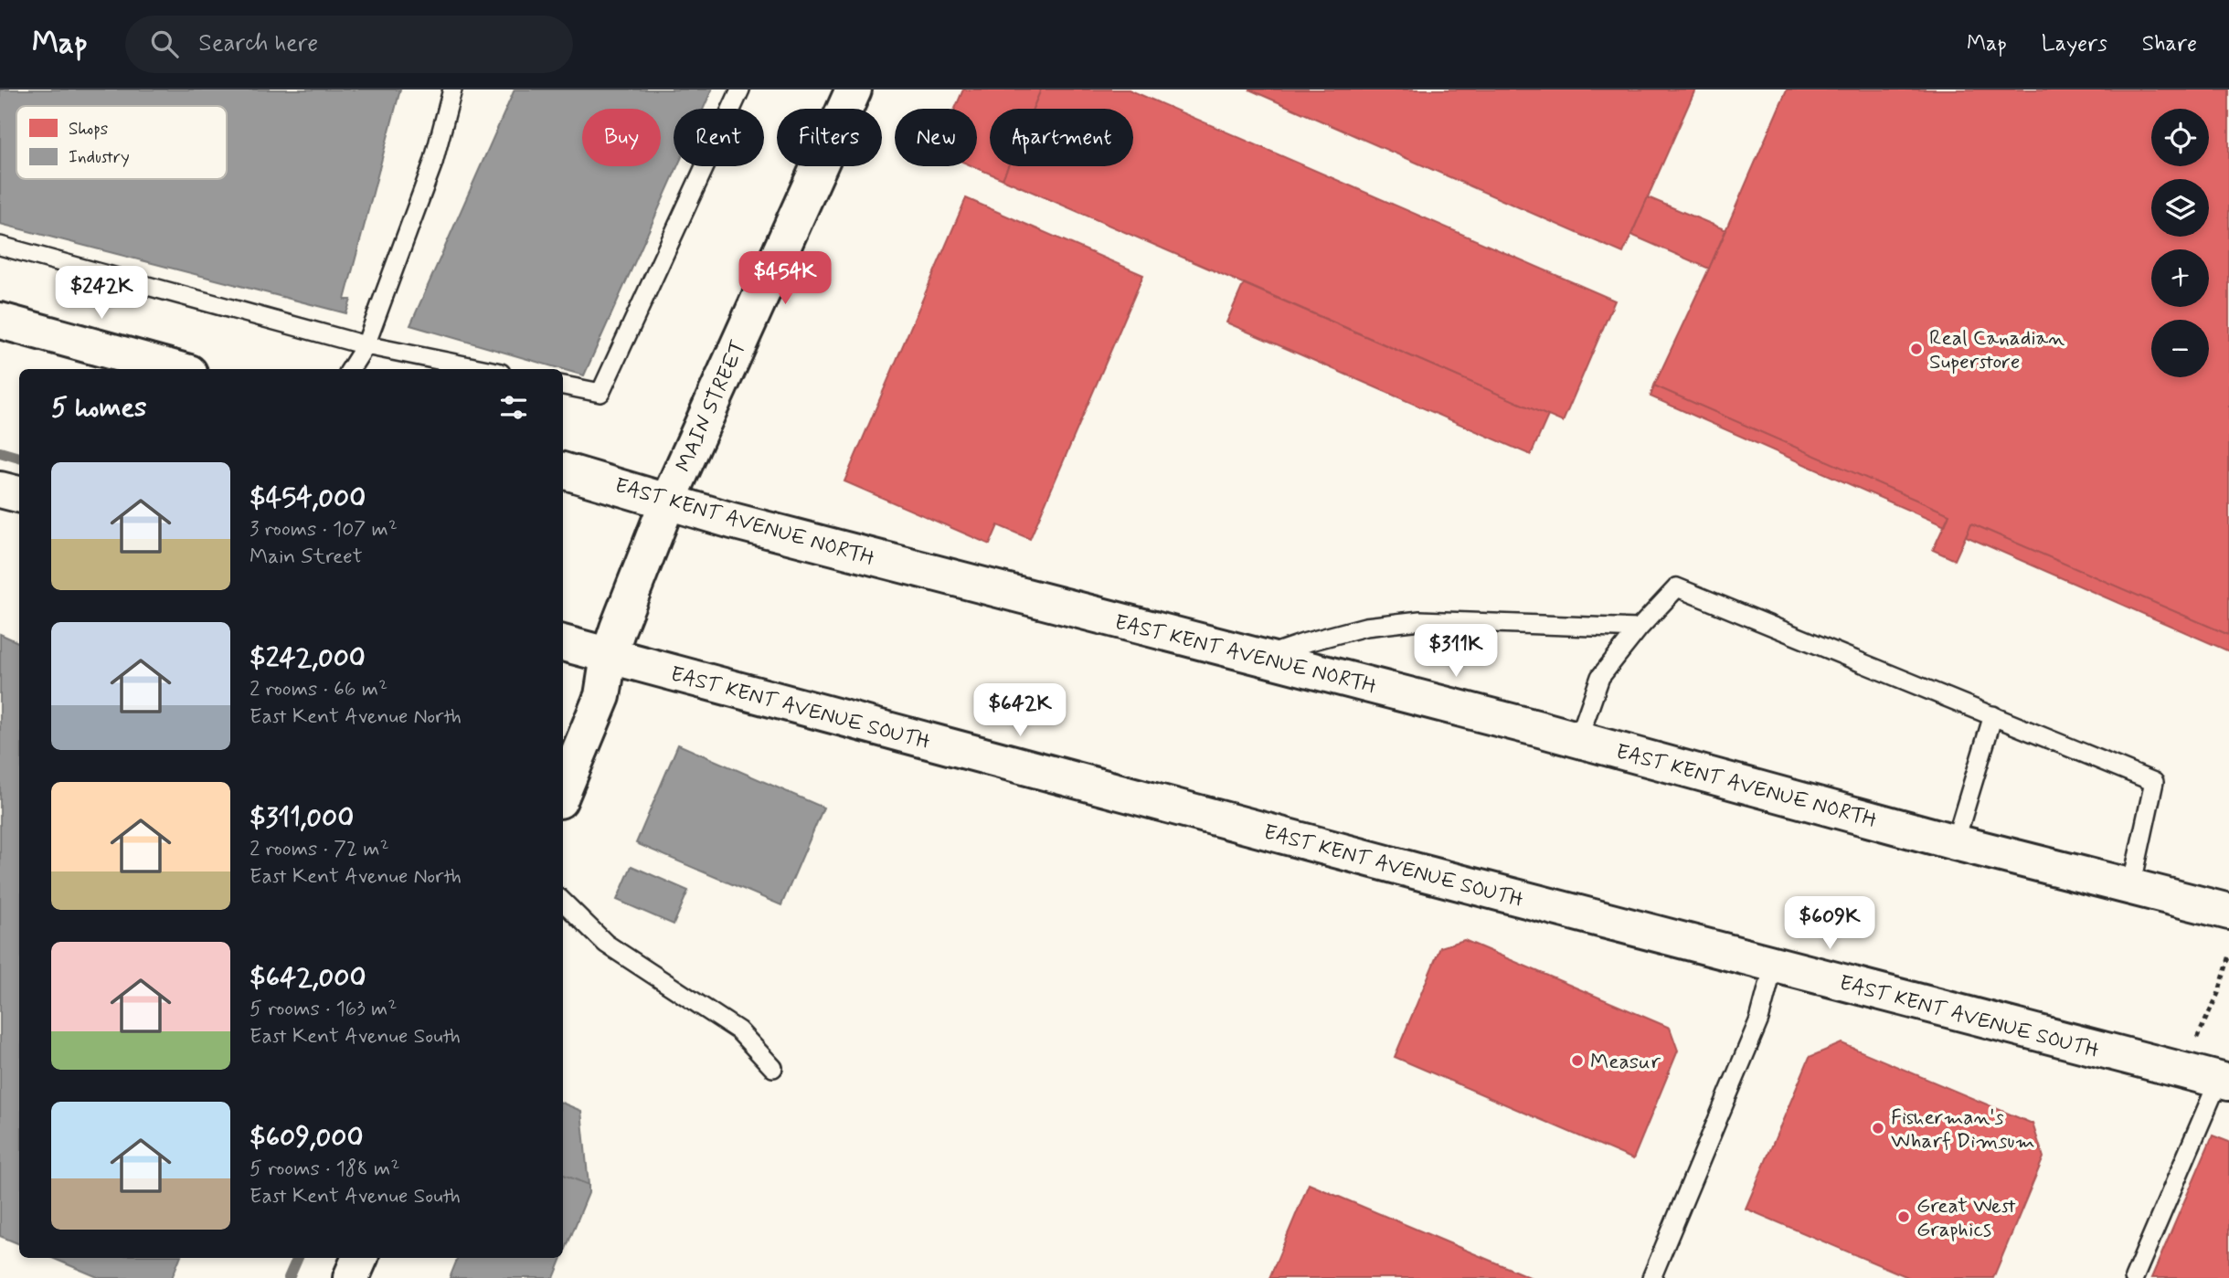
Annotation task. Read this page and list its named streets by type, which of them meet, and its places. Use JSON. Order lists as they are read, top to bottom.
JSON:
{
  "streets": {
    "street": ["MAIN STREET", "EAST KENT AVENUE NORTH", "EAST KENT AVENUE SOUTH"]
  },
  "crossings": [
    ["MAIN STREET", "EAST KENT AVENUE NORTH"],
    ["MAIN STREET", "EAST KENT AVENUE SOUTH"]
  ],
  "places": [
    "Real Canadian Superstore",
    "Measur",
    "Fisherman's Wharf Dimsum",
    "Great West Graphics"
  ],
  "legend": ["Shops", "Industry"],
  "page": {
    "header": "Map",
    "search": "Search here",
    "nav": ["Map", "Layers", "Share"],
    "map_buttons": ["+", "−"],
    "chip": [
      "Buy",
      "Rent",
      "Filters",
      "New",
      "Apartment"
    ],
    "price": [
      "$454K",
      "$242K",
      "$311K",
      "$642K",
      "$609K"
    ],
    "heading": "5 homes",
    "list": [
      {
        "name": "$454,000",
        "note": "3 rooms · 107 m² · Main Street"
      },
      {
        "name": "$242,000",
        "note": "2 rooms · 66 m² · East Kent Avenue North"
      },
      {
        "name": "$311,000",
        "note": "2 rooms · 72 m² · East Kent Avenue North"
      },
      {
        "name": "$642,000",
        "note": "5 rooms · 163 m² · East Kent Avenue South"
      },
      {
        "name": "$609,000",
        "note": "5 rooms · 188 m² · East Kent Avenue South"
      }
    ]
  }
}
